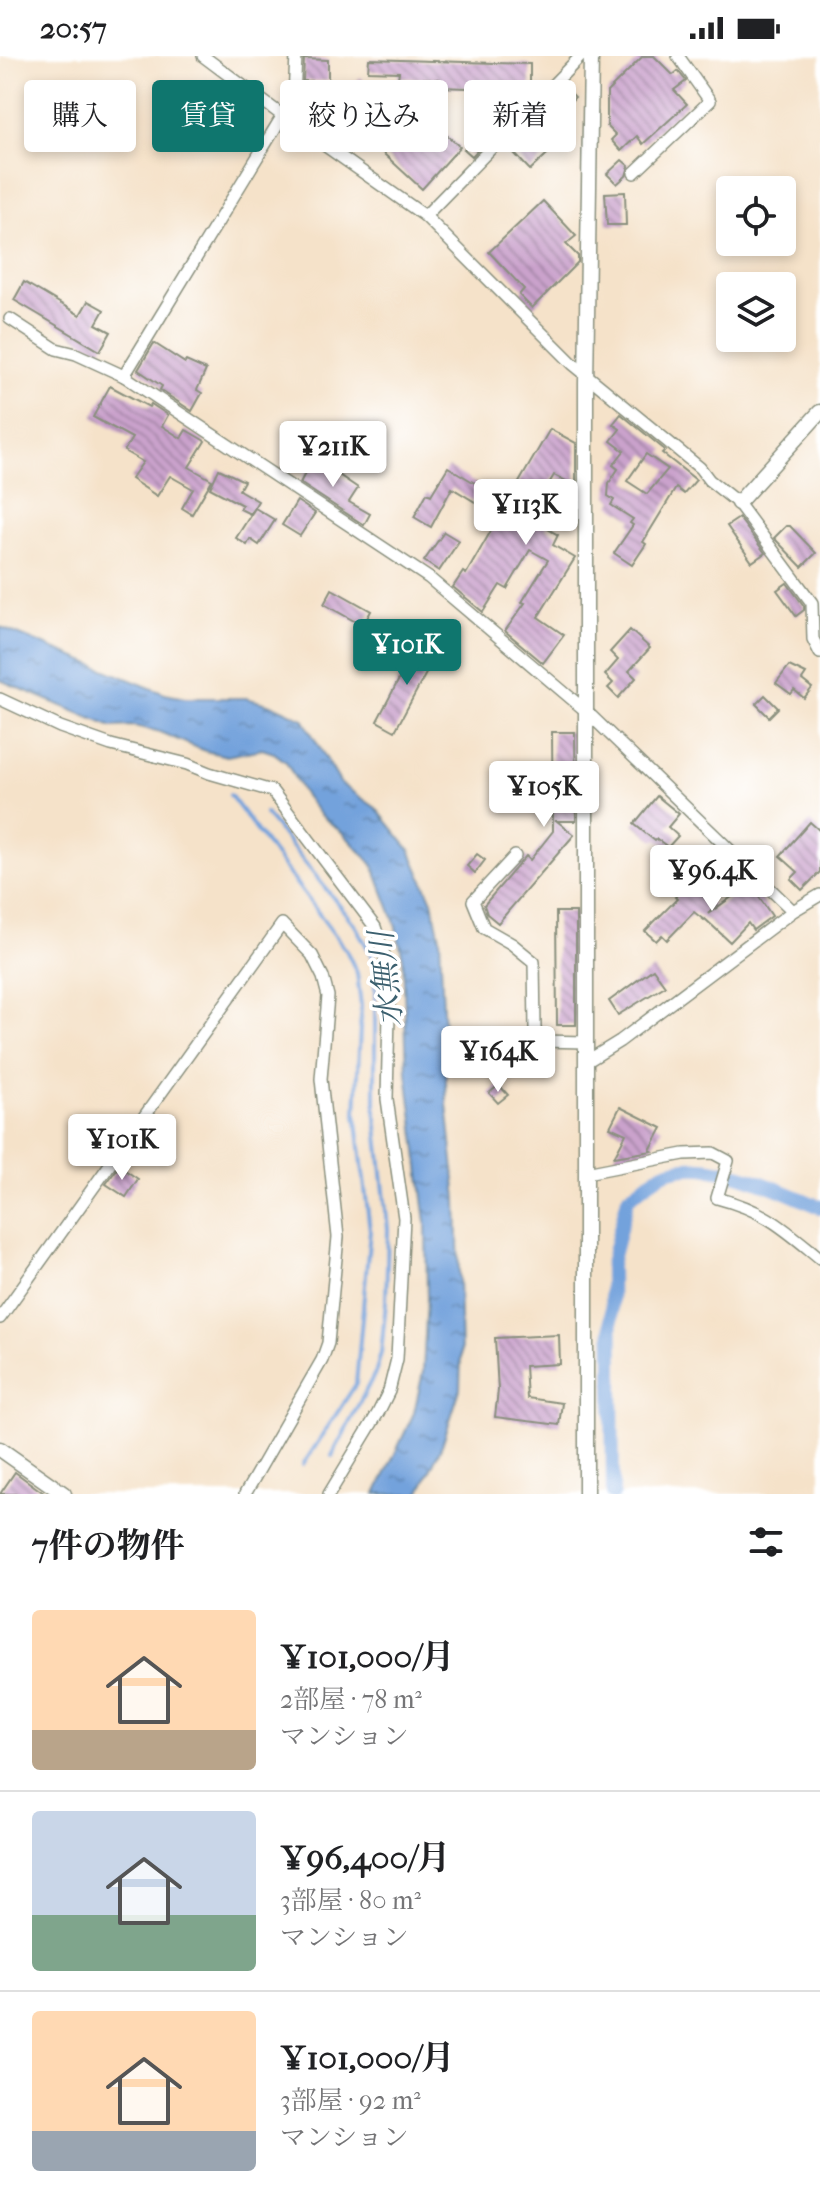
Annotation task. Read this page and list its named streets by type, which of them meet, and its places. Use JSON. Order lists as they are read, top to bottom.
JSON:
{
  "water": ["水無川"],
  "page": {
    "status": "20:57",
    "chip": [
      "購入",
      "賃貸",
      "絞り込み",
      "新着"
    ],
    "price": [
      "¥211K",
      "¥113K",
      "¥101K",
      "¥105K",
      "¥96.4K",
      "¥164K",
      "¥101K"
    ],
    "heading": "7件の物件",
    "list": [
      {
        "name": "¥101,000/月",
        "note": "2部屋 · 78 m² · マンション"
      },
      {
        "name": "¥96,400/月",
        "note": "3部屋 · 80 m² · マンション"
      },
      {
        "name": "¥101,000/月",
        "note": "3部屋 · 92 m² · マンション"
      }
    ]
  }
}
